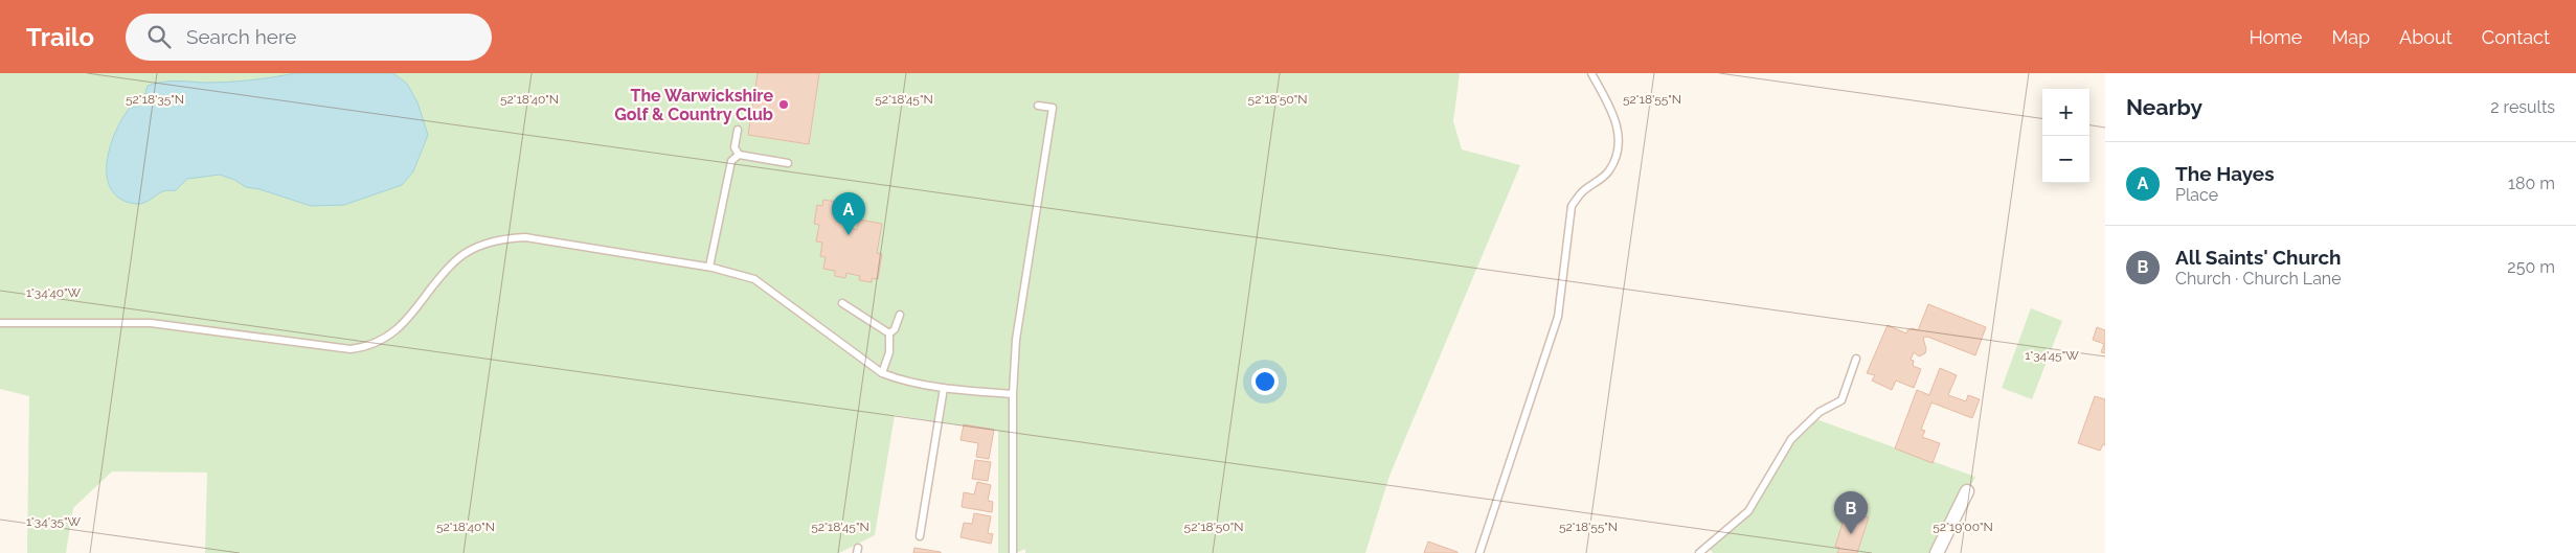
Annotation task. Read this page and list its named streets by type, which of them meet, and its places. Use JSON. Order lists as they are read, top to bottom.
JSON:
{
  "places": ["The Warwickshire Golf & Country Club"],
  "page": {
    "header": "Trailo",
    "search": "Search here",
    "nav": [
      "Home",
      "Map",
      "About",
      "Contact"
    ],
    "heading": ["Nearby", "2 results"],
    "map_buttons": ["+", "−"],
    "list": [
      {
        "mark": "A",
        "name": "The Hayes",
        "note": "Place",
        "value": "180 m"
      },
      {
        "mark": "B",
        "name": "All Saints' Church",
        "note": "Church · Church Lane",
        "value": "250 m"
      }
    ],
    "pins": ["A", "B"]
  },
  "coordinates": [
    "52°18'35\"N",
    "52°18'40\"N",
    "52°18'45\"N",
    "52°18'50\"N",
    "52°18'55\"N",
    "1°34'40\"W",
    "1°34'45\"W",
    "1°34'35\"W",
    "52°19'00\"N"
  ]
}
